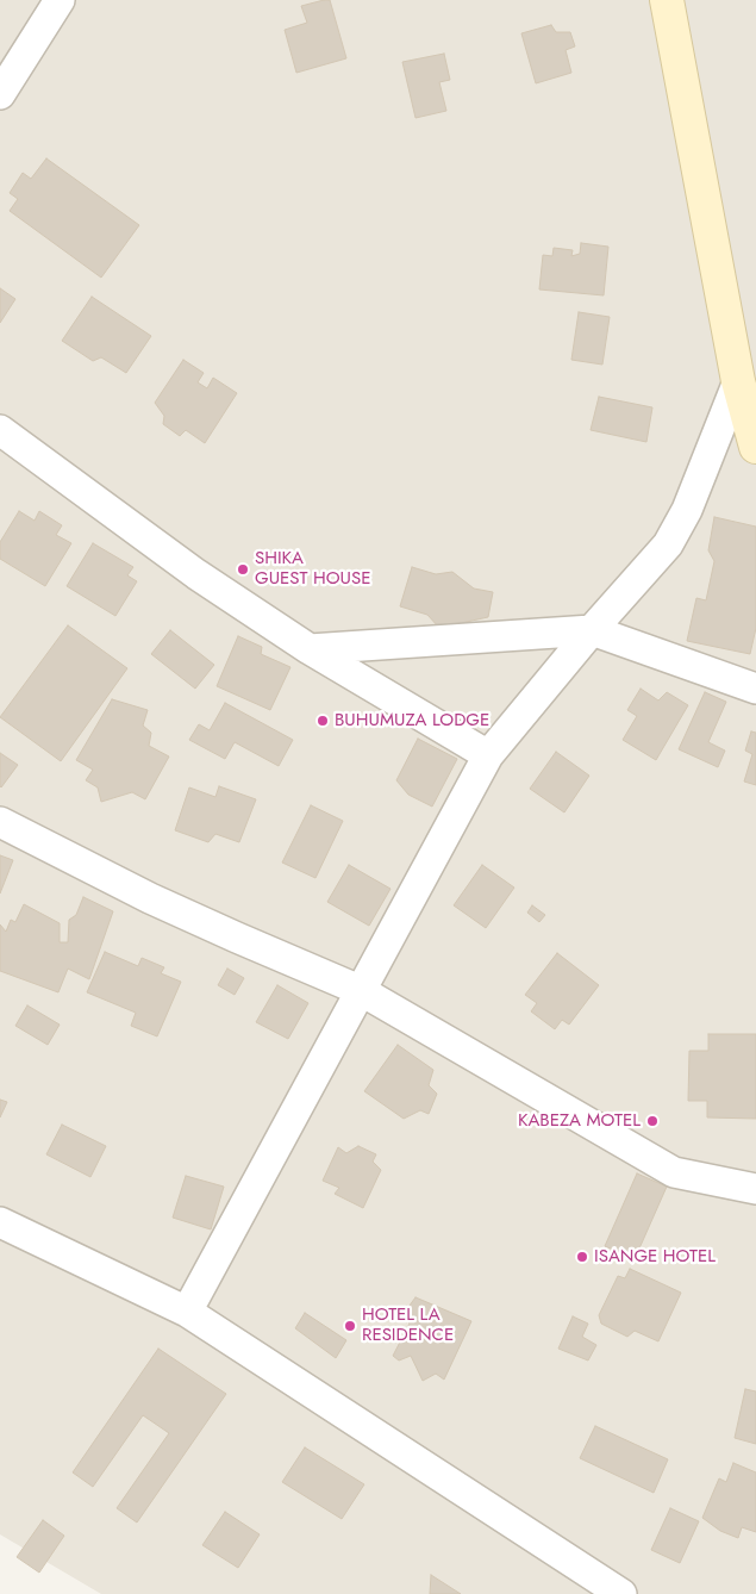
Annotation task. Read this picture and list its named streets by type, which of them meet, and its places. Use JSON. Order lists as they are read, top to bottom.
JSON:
{
  "places": [
    "SHIKA GUEST HOUSE",
    "BUHUMUZA LODGE",
    "KABEZA MOTEL",
    "ISANGE HOTEL",
    "HOTEL LA RESIDENCE"
  ]
}
